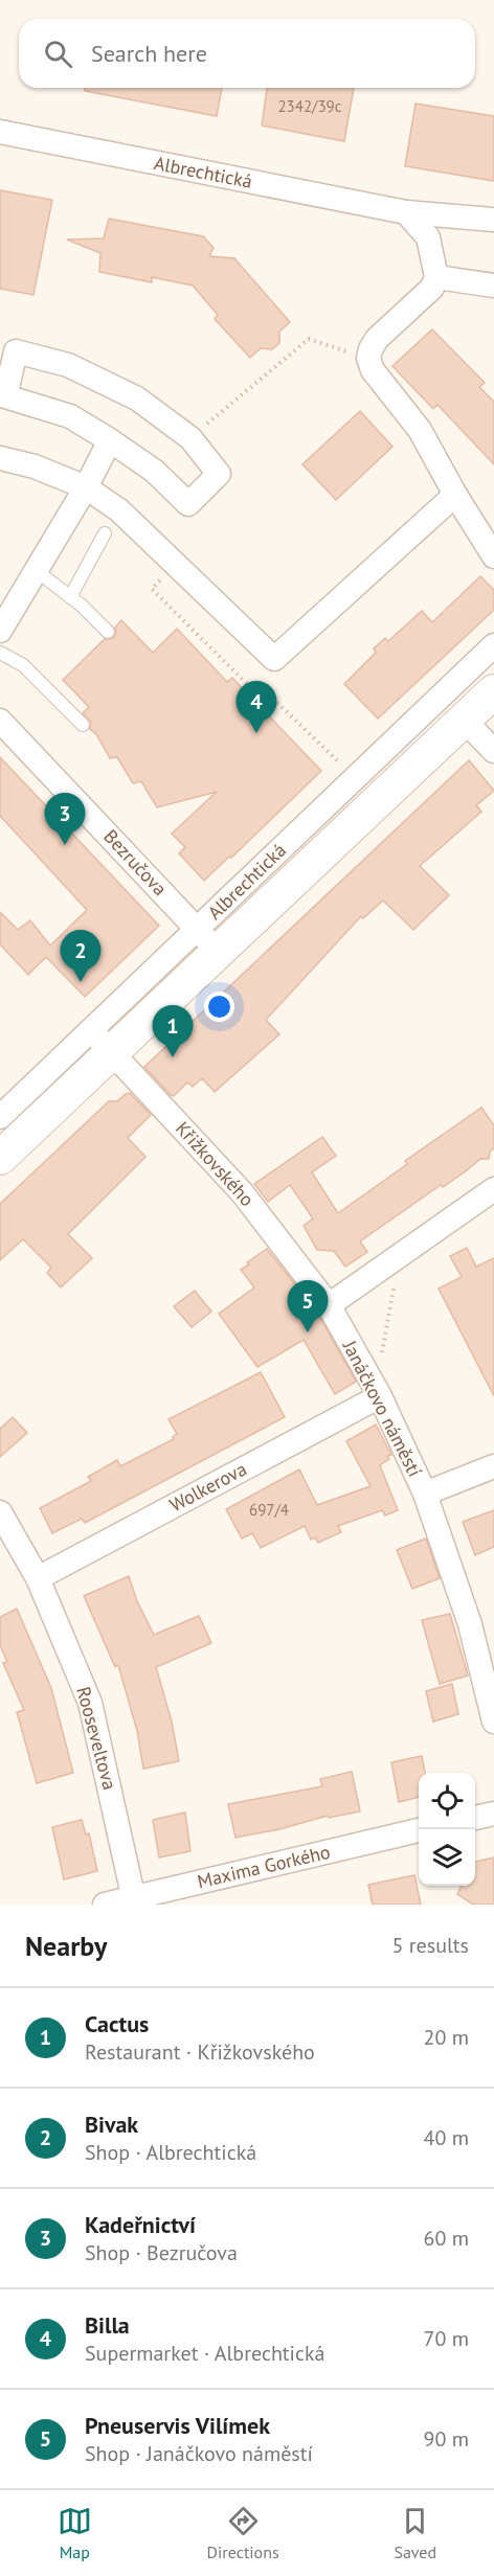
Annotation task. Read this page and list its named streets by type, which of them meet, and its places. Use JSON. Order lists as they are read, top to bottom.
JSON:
{
  "streets": {
    "main road": ["Albrechtická"],
    "street": [
      "Bezručova",
      "Křižkovského",
      "Janáčkovo náměstí",
      "Wolkerova",
      "Rooseveltova",
      "Maxima Gorkého"
    ]
  },
  "crossings": [
    ["Albrechtická", "Bezručova"],
    ["Albrechtická", "Křižkovského"],
    ["Křižkovského", "Janáčkovo náměstí"],
    ["Janáčkovo náměstí", "Wolkerova"],
    ["Wolkerova", "Rooseveltova"],
    ["Rooseveltova", "Maxima Gorkého"]
  ],
  "house_numbers": ["2342/39c", "697/4"],
  "page": {
    "search": "Search here",
    "pins": [
      "4",
      "3",
      "2",
      "1",
      "5"
    ],
    "heading": ["Nearby", "5 results"],
    "list": [
      {
        "mark": "1",
        "name": "Cactus",
        "note": "Restaurant · Křižkovského",
        "value": "20 m"
      },
      {
        "mark": "2",
        "name": "Bivak",
        "note": "Shop · Albrechtická",
        "value": "40 m"
      },
      {
        "mark": "3",
        "name": "Kadeřnictví",
        "note": "Shop · Bezručova",
        "value": "60 m"
      },
      {
        "mark": "4",
        "name": "Billa",
        "note": "Supermarket · Albrechtická",
        "value": "70 m"
      },
      {
        "mark": "5",
        "name": "Pneuservis Vilímek",
        "note": "Shop · Janáčkovo náměstí",
        "value": "90 m"
      }
    ],
    "nav": ["Map", "Directions", "Saved"]
  }
}
